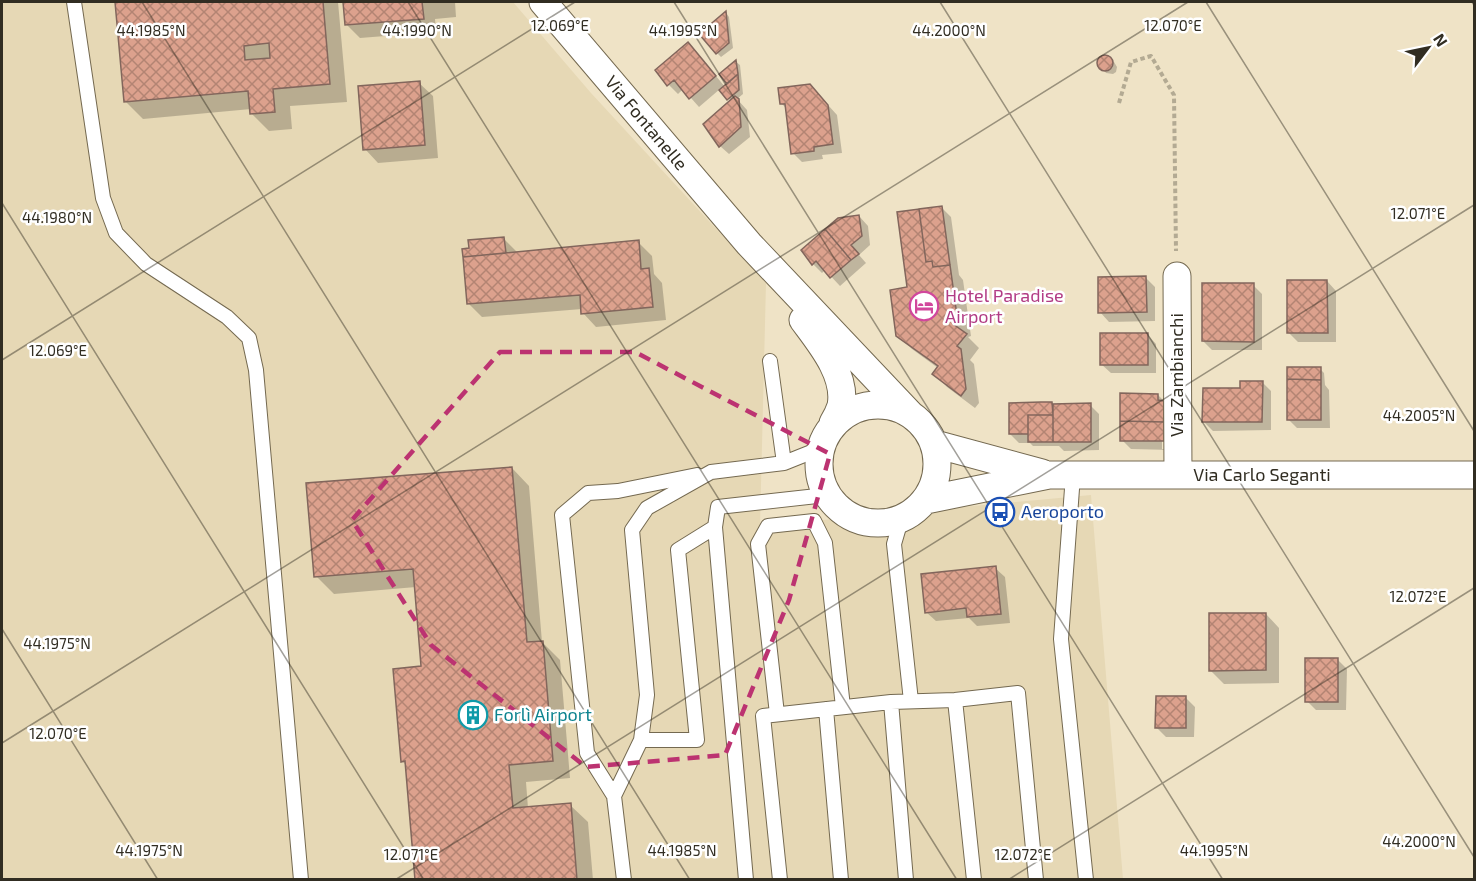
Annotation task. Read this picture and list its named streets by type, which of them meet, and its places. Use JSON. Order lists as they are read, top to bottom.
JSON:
{
  "streets": {
    "street": ["Via Fontanelle", "Via Zambianchi", "Via Carlo Seganti"]
  },
  "crossings": [
    ["Via Fontanelle", "Via Carlo Seganti"],
    ["Via Zambianchi", "Via Carlo Seganti"]
  ],
  "places": {
    "hotel": ["Hotel Paradise Airport"],
    "bus stop": ["Aeroporto"],
    "building": ["Forlì Airport"]
  },
  "north": "top right",
  "coordinates": [
    "12.069°E",
    "12.070°E",
    "44.1985°N",
    "44.1990°N",
    "44.1995°N",
    "44.2000°N",
    "12.071°E",
    "44.1980°N",
    "44.2005°N",
    "12.072°E",
    "44.1975°N"
  ]
}
